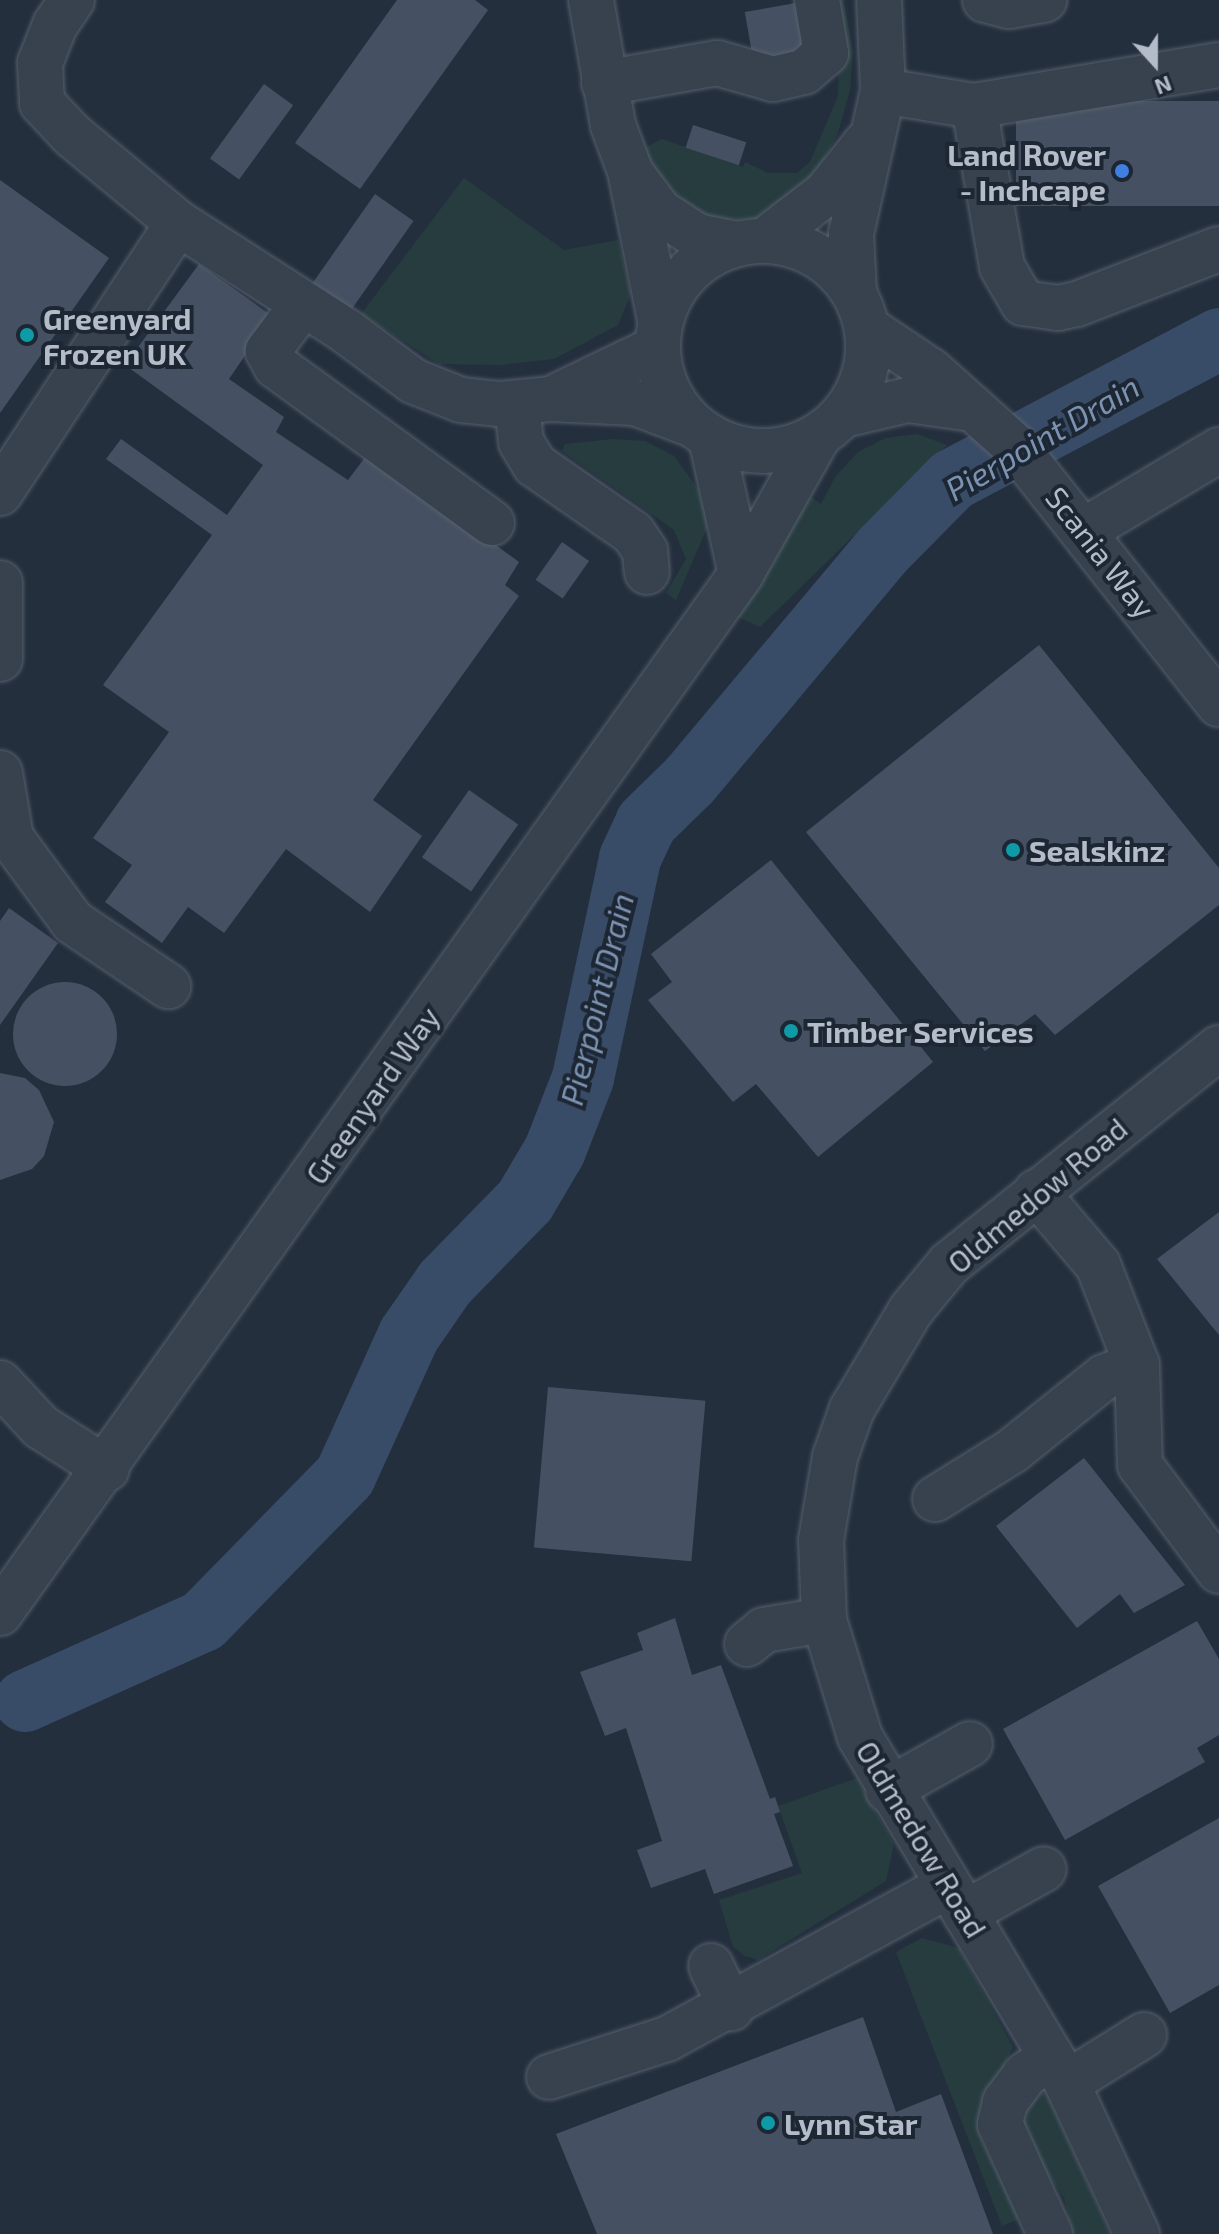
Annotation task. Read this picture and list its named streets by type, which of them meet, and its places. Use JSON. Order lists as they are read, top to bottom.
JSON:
{
  "streets": {
    "street": ["Scania Way", "Greenyard Way", "Oldmedow Road"]
  },
  "crossings": [
    ["Scania Way", "Greenyard Way"]
  ],
  "water": ["Pierpoint Drain"],
  "places": [
    "Land Rover - Inchcape",
    "Greenyard Frozen UK",
    "Sealskinz",
    "Timber Services",
    "Lynn Star"
  ],
  "north": "bottom"
}
